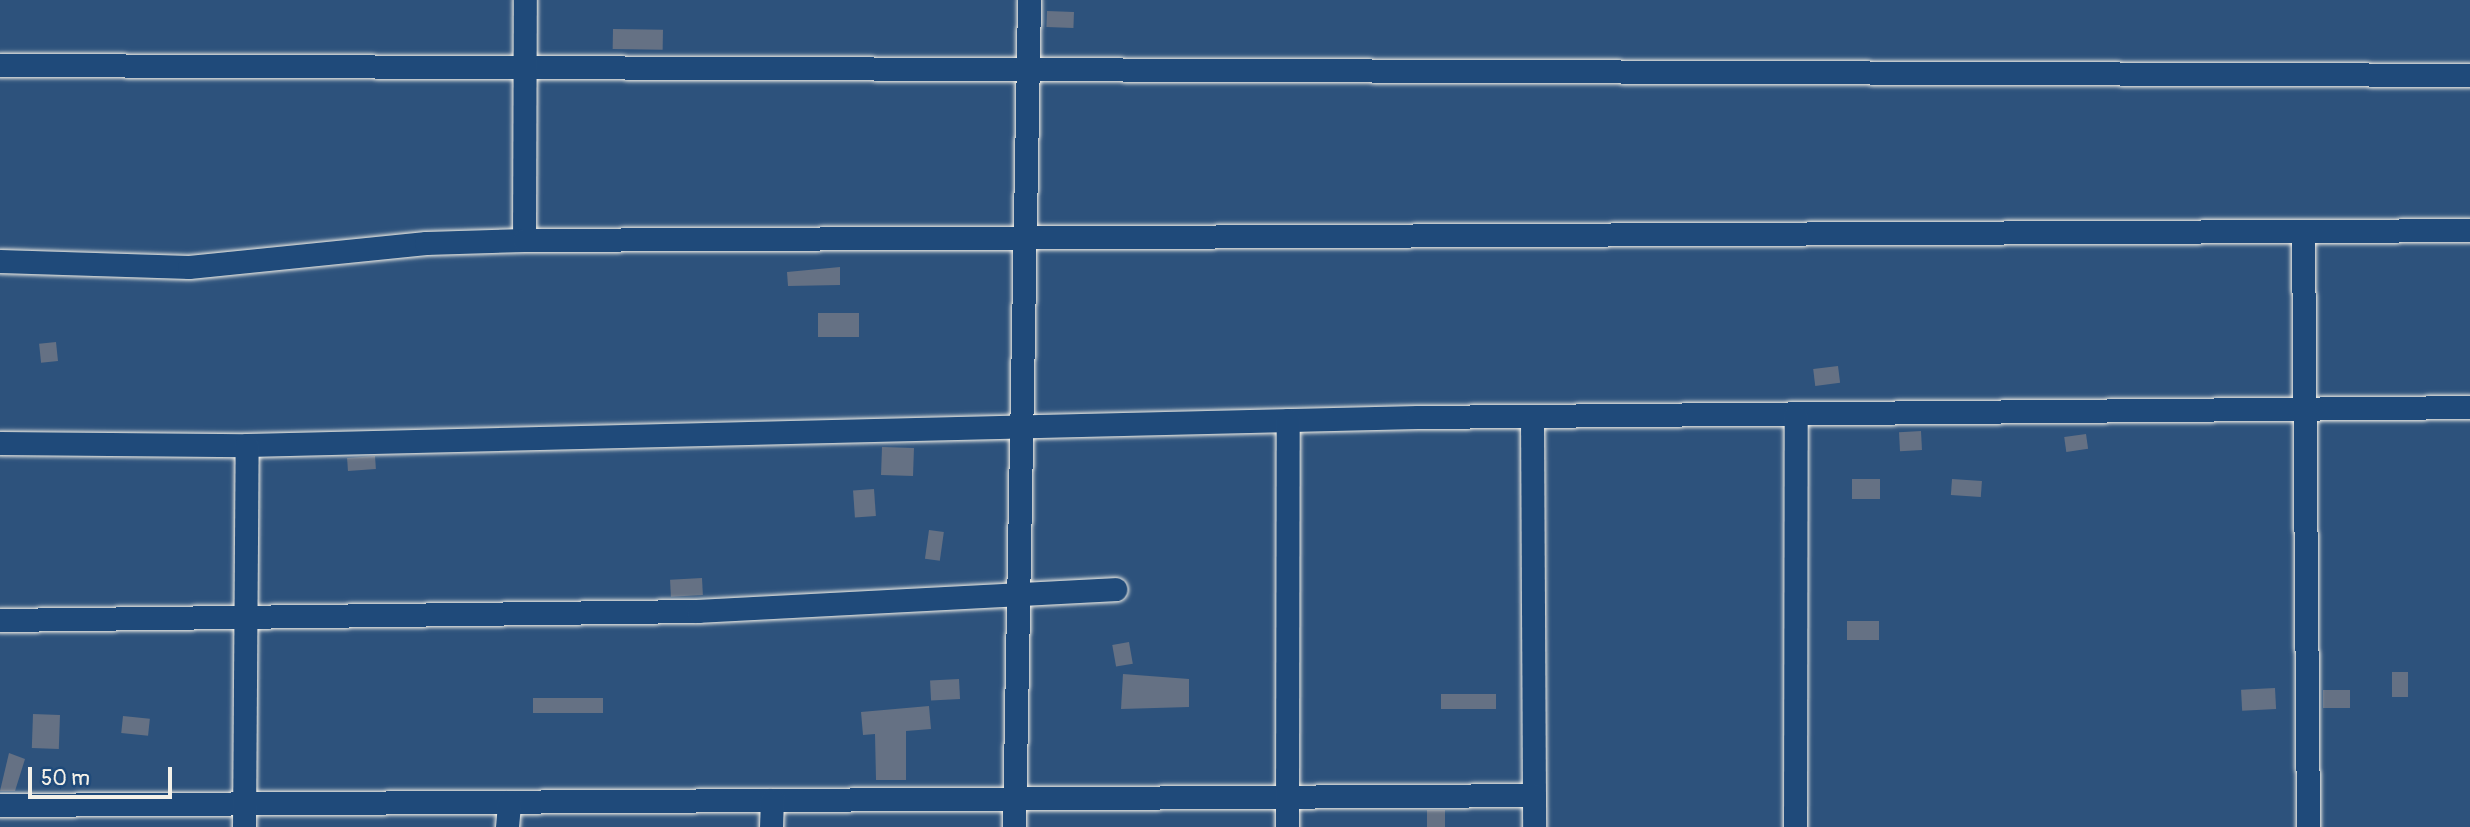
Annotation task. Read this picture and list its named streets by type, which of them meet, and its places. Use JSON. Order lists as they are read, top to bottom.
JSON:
{
  "scale_bar": "50 m"
}
